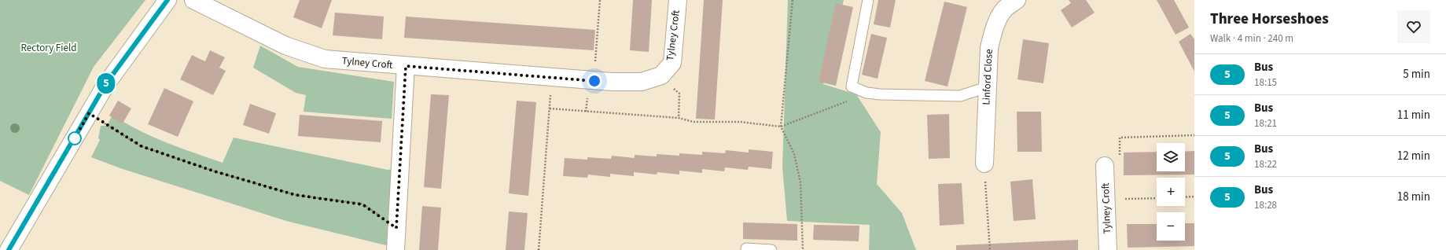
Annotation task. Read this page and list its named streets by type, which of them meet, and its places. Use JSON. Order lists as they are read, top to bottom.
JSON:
{
  "streets": {
    "street": ["Tylney Croft", "Linford Close"]
  },
  "parks": ["Rectory Field"],
  "lines": ["bus line 5"],
  "page": {
    "on_map": "5",
    "heading": ["Three Horseshoes", "Walk · 4 min · 240 m"],
    "list": [
      {
        "mark": "5",
        "name": "Bus",
        "note": "18:15",
        "value": "5 min"
      },
      {
        "mark": "5",
        "name": "Bus",
        "note": "18:21",
        "value": "11 min"
      },
      {
        "mark": "5",
        "name": "Bus",
        "note": "18:22",
        "value": "12 min"
      },
      {
        "mark": "5",
        "name": "Bus",
        "note": "18:28",
        "value": "18 min"
      }
    ],
    "map_buttons": ["+", "−"]
  }
}
